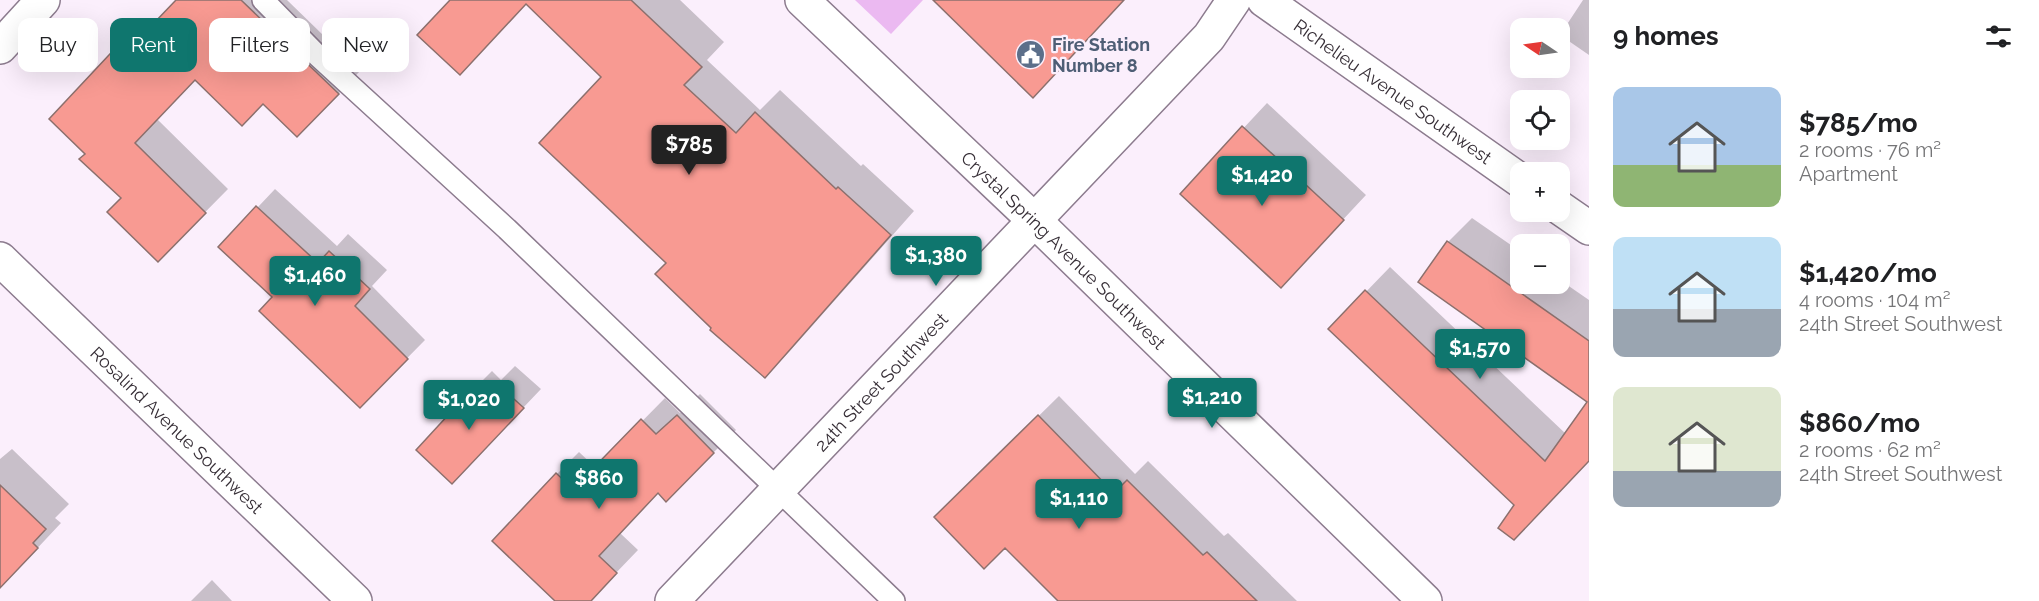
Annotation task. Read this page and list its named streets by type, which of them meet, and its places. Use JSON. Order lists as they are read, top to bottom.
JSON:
{
  "streets": {
    "street": [
      "Richelieu Avenue Southwest",
      "Crystal Spring Avenue Southwest",
      "24th Street Southwest",
      "Rosalind Avenue Southwest"
    ]
  },
  "crossings": [
    ["Crystal Spring Avenue Southwest", "24th Street Southwest"]
  ],
  "places": {
    "public building": ["Fire Station Number 8"]
  },
  "north": "left",
  "page": {
    "heading": "9 homes",
    "map_buttons": ["+", "−"],
    "chip": [
      "Buy",
      "Rent",
      "Filters",
      "New"
    ],
    "list": [
      {
        "name": "$785/mo",
        "note": "2 rooms · 76 m² · Apartment"
      },
      {
        "name": "$1,420/mo",
        "note": "4 rooms · 104 m² · 24th Street Southwest"
      },
      {
        "name": "$860/mo",
        "note": "2 rooms · 62 m² · 24th Street Southwest"
      }
    ],
    "price": [
      "$785",
      "$1,420",
      "$1,380",
      "$1,460",
      "$1,570",
      "$1,210",
      "$1,020",
      "$860",
      "$1,110"
    ]
  }
}
